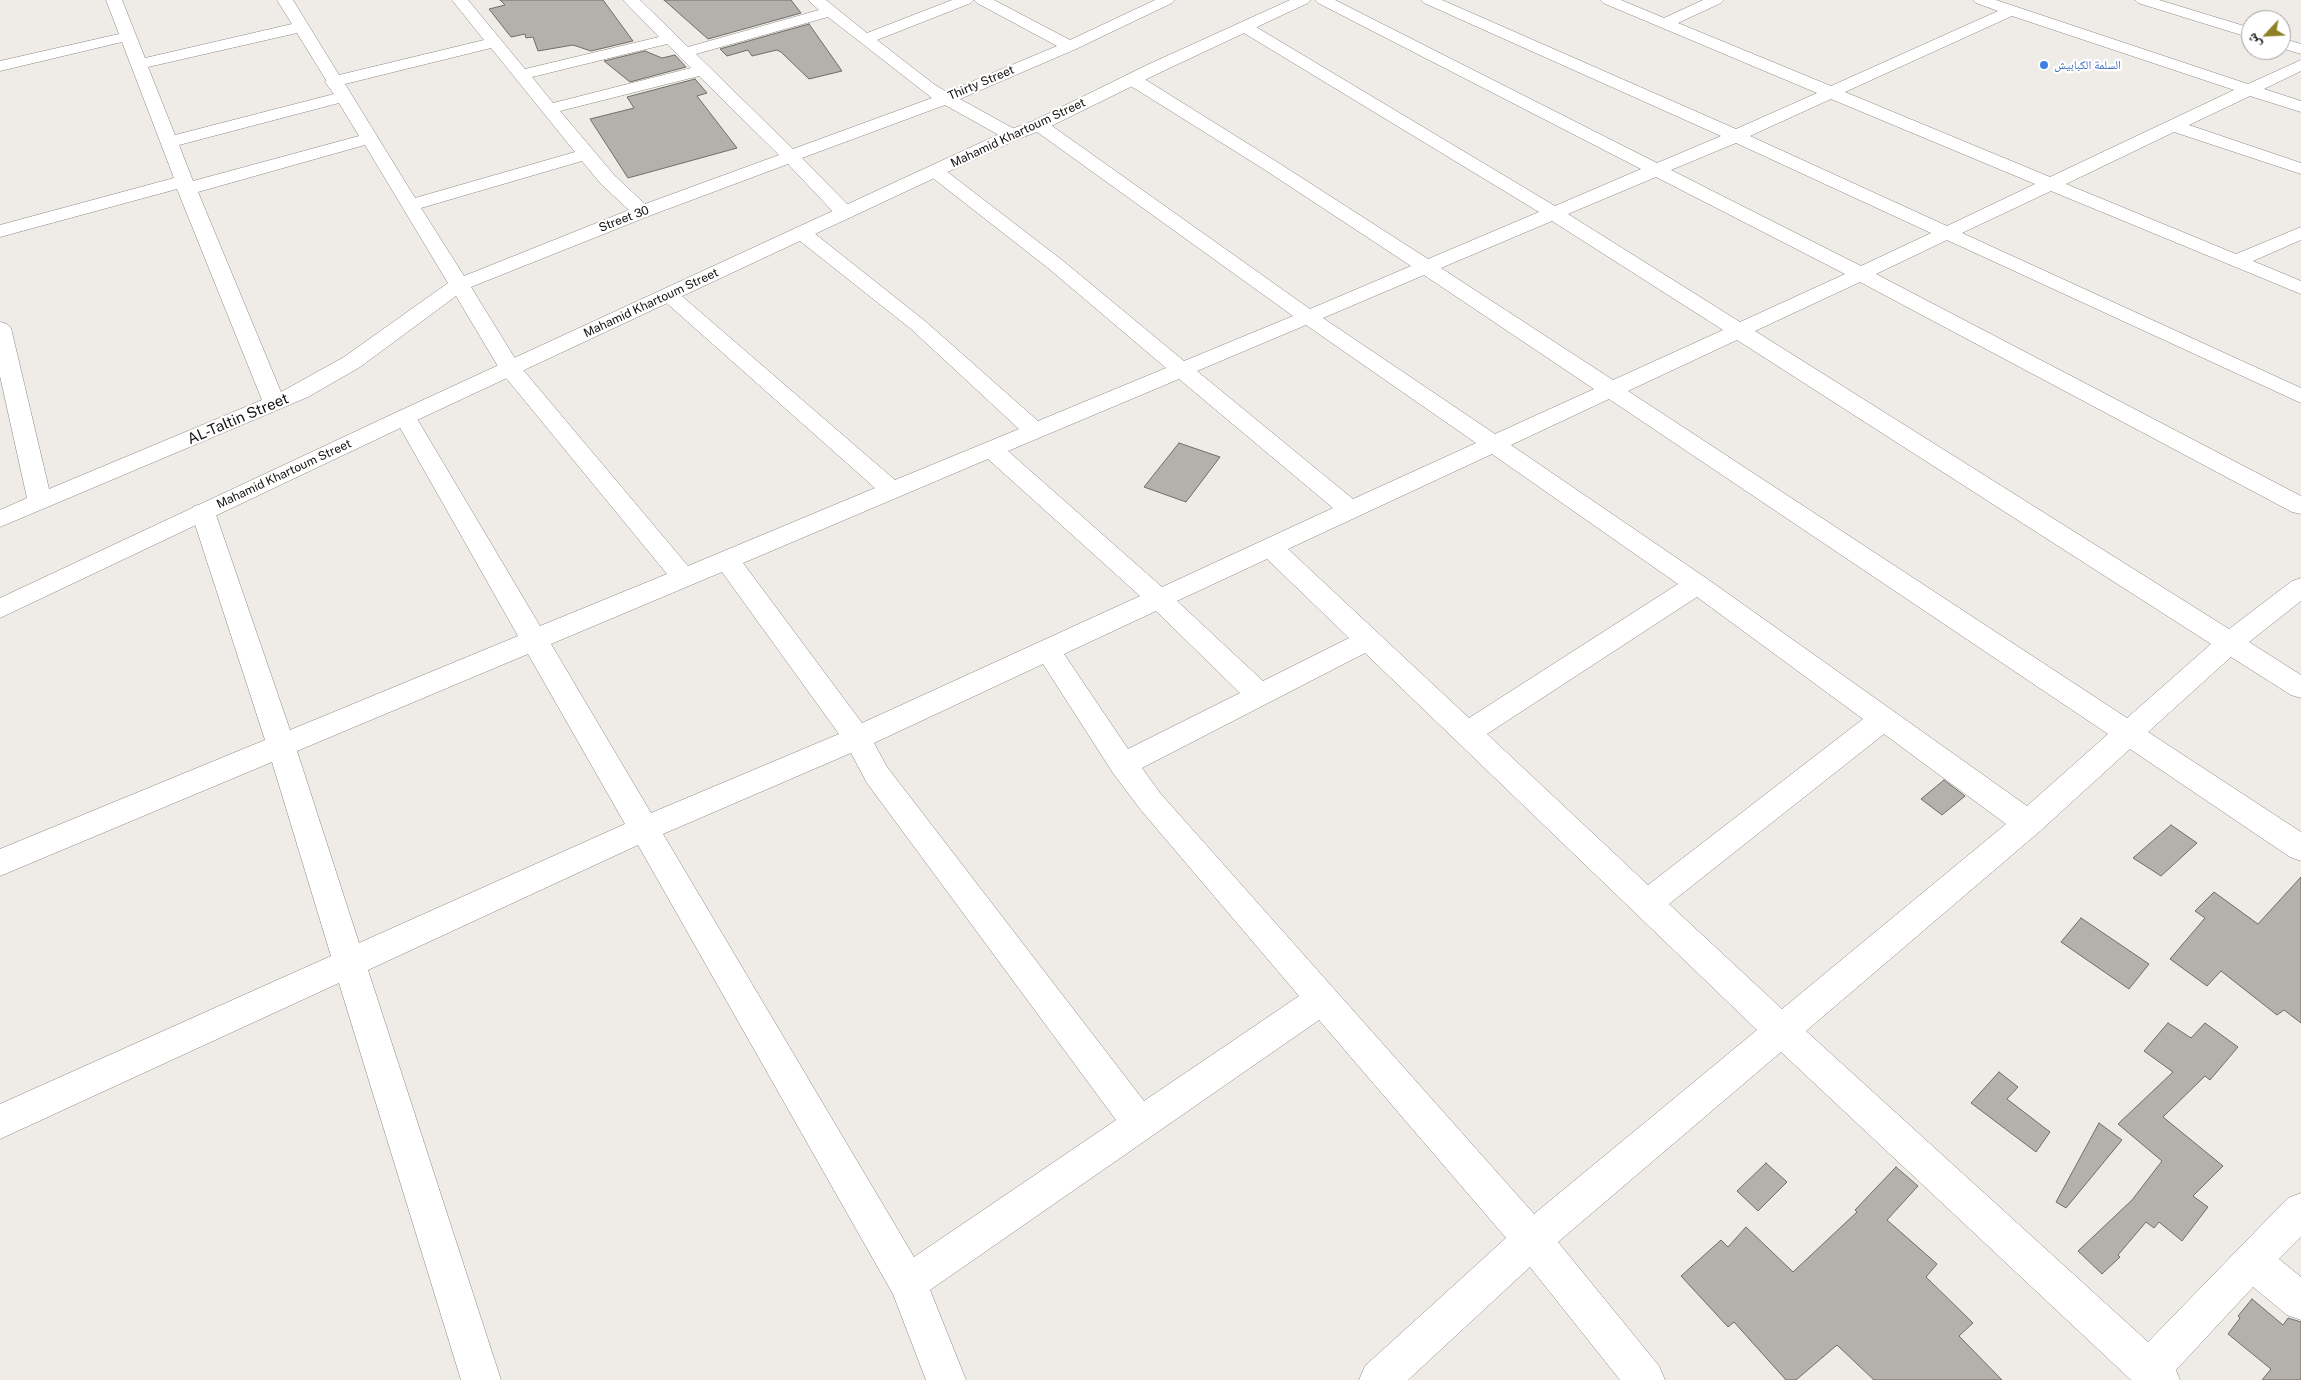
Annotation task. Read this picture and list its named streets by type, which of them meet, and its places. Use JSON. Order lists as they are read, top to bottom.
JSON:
{
  "streets": {
    "street": [
      "Thirty Street",
      "Mahamid Khartoum Street",
      "Street 30",
      "AL-Taltin Street"
    ]
  },
  "crossings": [
    ["Thirty Street", "Street 30"],
    ["Street 30", "AL-Taltin Street"]
  ],
  "places": ["السلمة الكبابيش"],
  "north": "bottom left"
}
